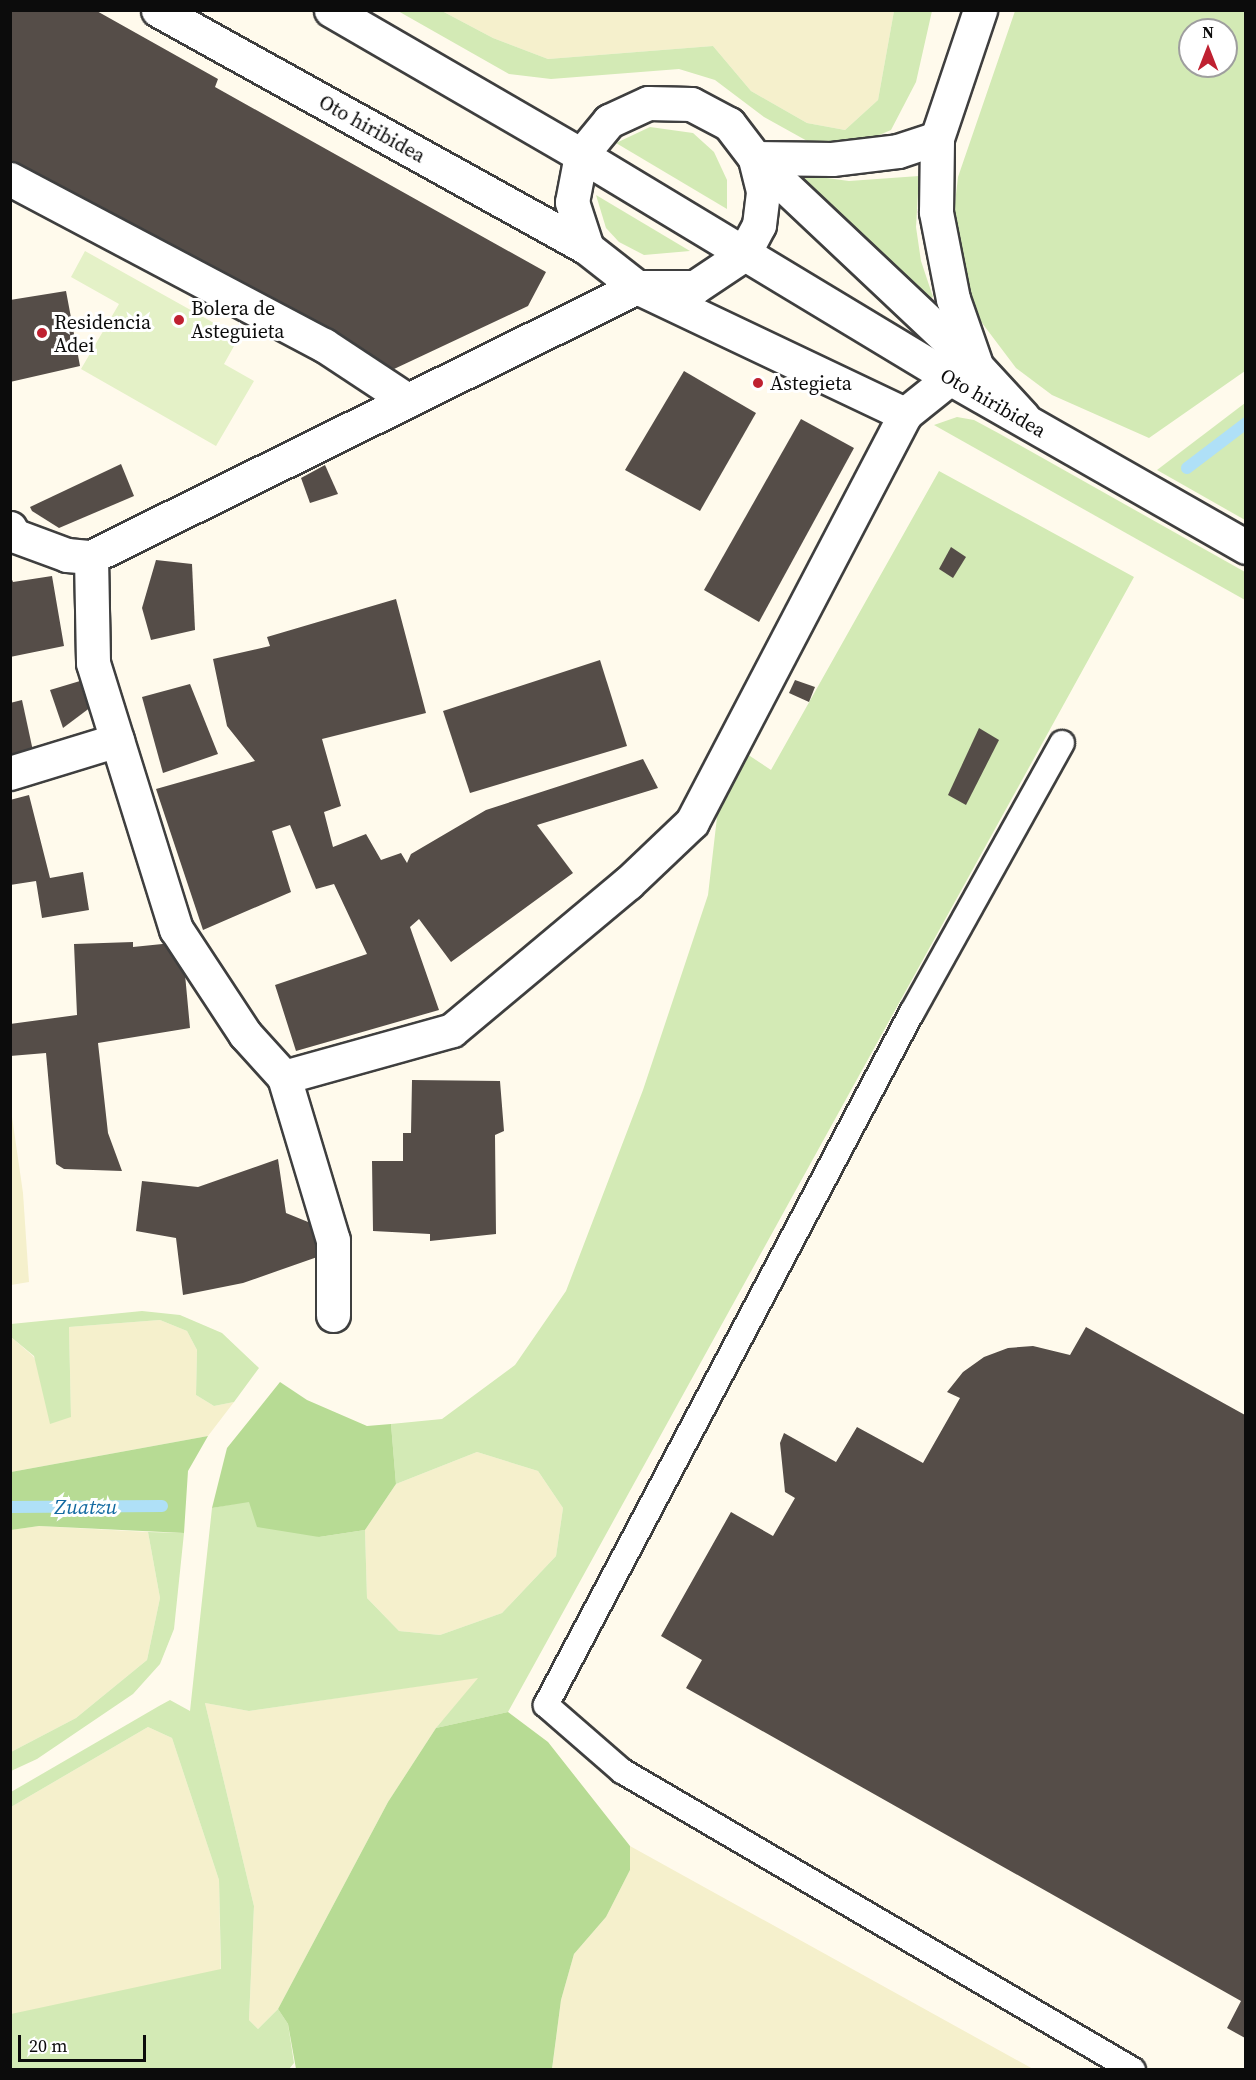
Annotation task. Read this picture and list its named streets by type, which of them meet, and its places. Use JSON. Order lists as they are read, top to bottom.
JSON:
{
  "streets": {
    "street": ["Oto hiribidea"]
  },
  "water": ["Zuatzu"],
  "places": ["Bolera de Asteguieta", "Residencia Adei", "Astegieta"],
  "scale_bar": "20 m",
  "north": "top"
}
